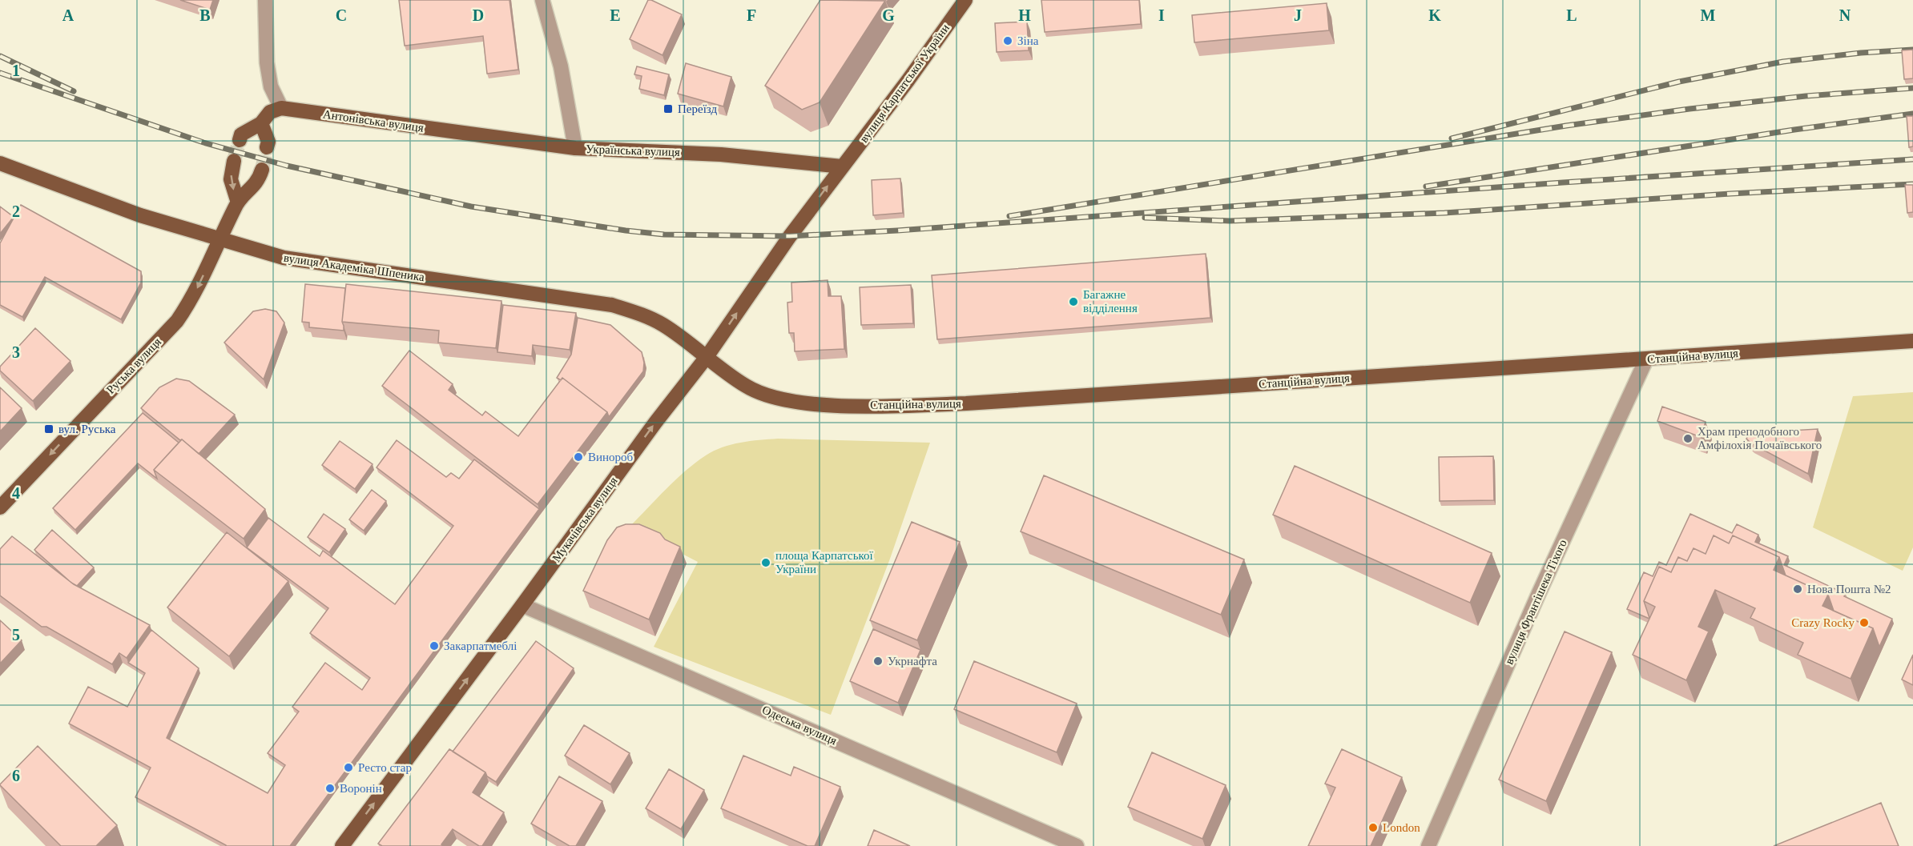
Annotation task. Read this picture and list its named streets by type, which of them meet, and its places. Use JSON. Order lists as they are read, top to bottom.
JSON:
{
  "streets": {
    "main road": [
      "вулиця Карпатської України",
      "Антонівська вулиця",
      "Українська вулиця",
      "вулиця Академіка Шпеника",
      "Станційна вулиця",
      "Руська вулиця",
      "Мукачівська вулиця"
    ],
    "street": ["вулиця Франтішека Тіхого", "Одеська вулиця"]
  },
  "crossings": [
    ["вулиця Карпатської України", "Українська вулиця"],
    ["вулиця Карпатської України", "Мукачівська вулиця"],
    ["Антонівська вулиця", "Українська вулиця"],
    ["Українська вулиця", "Мукачівська вулиця"],
    ["вулиця Академіка Шпеника", "Станційна вулиця"],
    ["вулиця Академіка Шпеника", "Руська вулиця"],
    ["вулиця Академіка Шпеника", "Мукачівська вулиця"],
    ["Станційна вулиця", "Мукачівська вулиця"],
    ["Станційна вулиця", "вулиця Франтішека Тіхого"],
    ["Мукачівська вулиця", "Одеська вулиця"]
  ],
  "one_way": ["Руська вулиця", "Мукачівська вулиця"],
  "places": {
    "other": [
      "Зіна",
      "Багажне відділення",
      "Храм преподобного Амфілохія Почаївського",
      "Винороб",
      "площа Карпатської України",
      "Нова Пошта №2",
      "Crazy Rocky",
      "Закарпатмеблі",
      "Укрнафта",
      "Ресто стар",
      "Воронін",
      "London"
    ],
    "transit": ["Переїзд", "вул. Руська"]
  },
  "grid": {
    "columns": [
      "A",
      "B",
      "C",
      "D",
      "E",
      "F",
      "G",
      "H",
      "I",
      "J",
      "K",
      "L",
      "M",
      "N"
    ],
    "rows": [
      "1",
      "2",
      "3",
      "4",
      "5",
      "6"
    ]
  }
}
